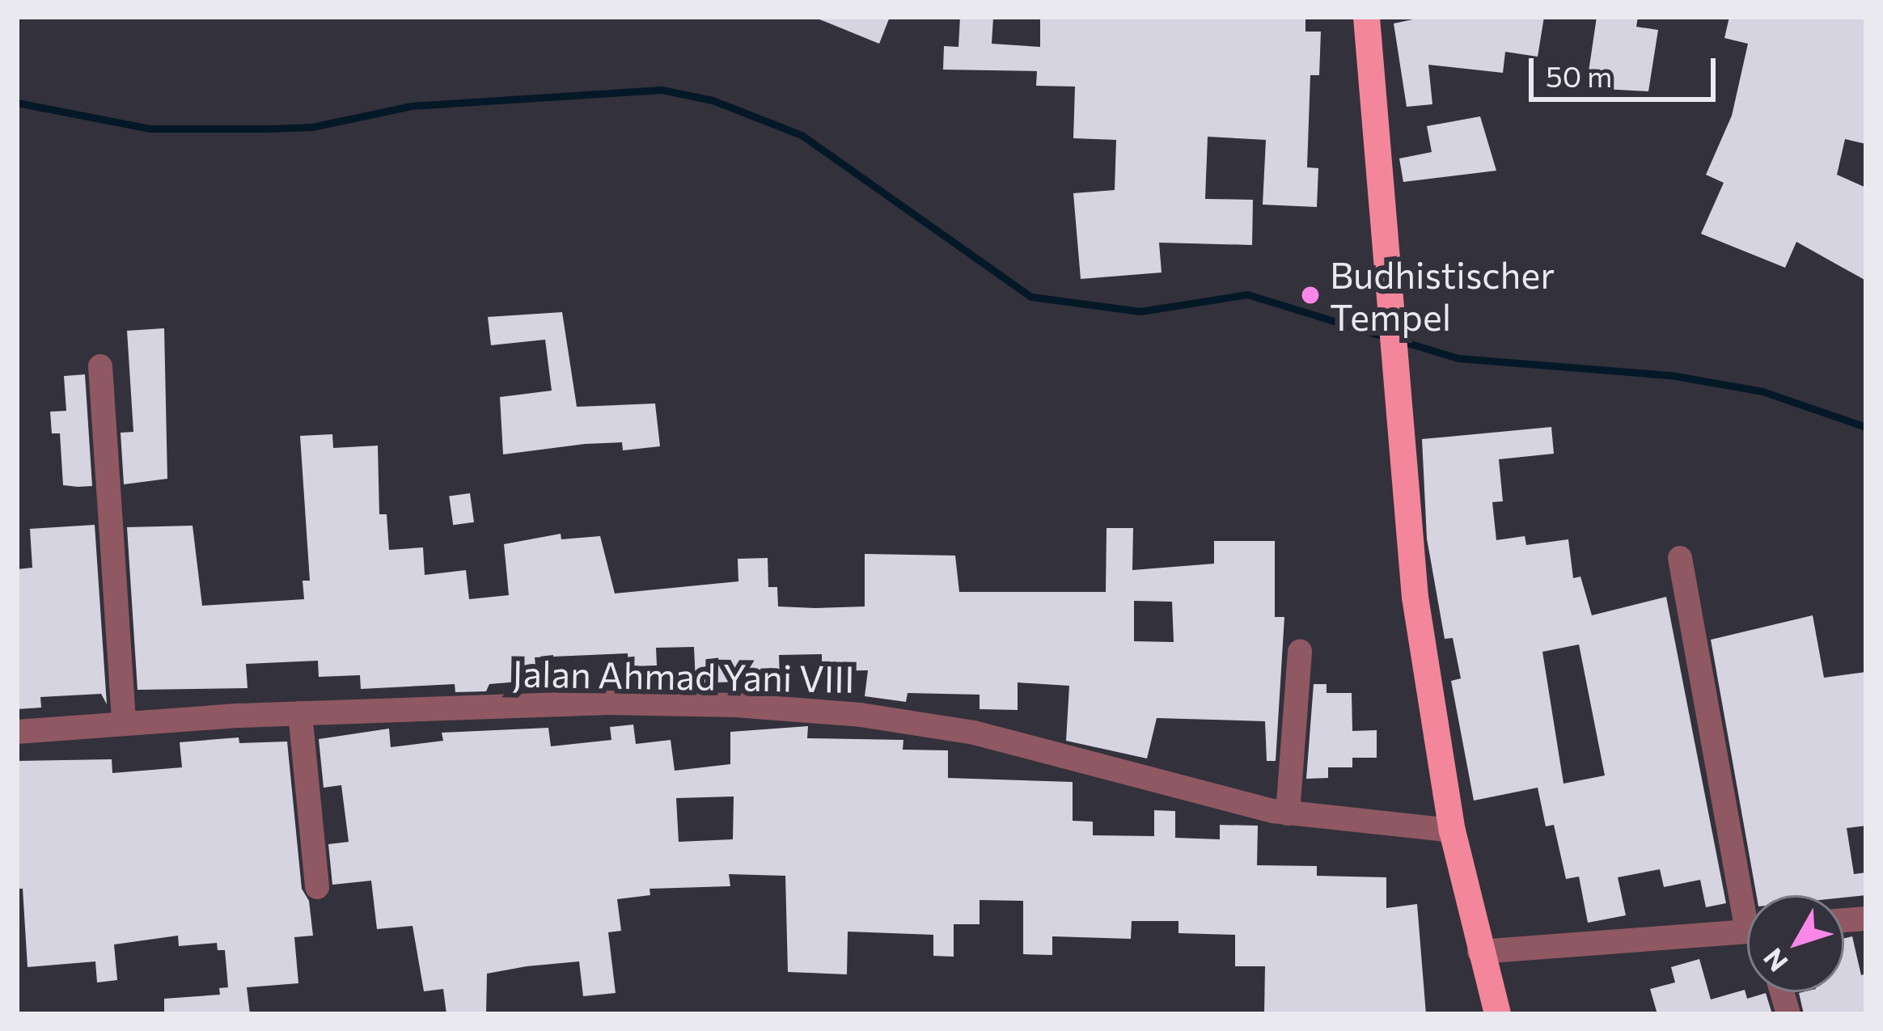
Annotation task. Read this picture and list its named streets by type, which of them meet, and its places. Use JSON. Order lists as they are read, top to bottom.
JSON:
{
  "streets": {
    "street": ["Jalan Ahmad Yani VIII"]
  },
  "places": ["Budhistischer Tempel"],
  "scale_bar": "50 m",
  "north": "bottom left"
}
